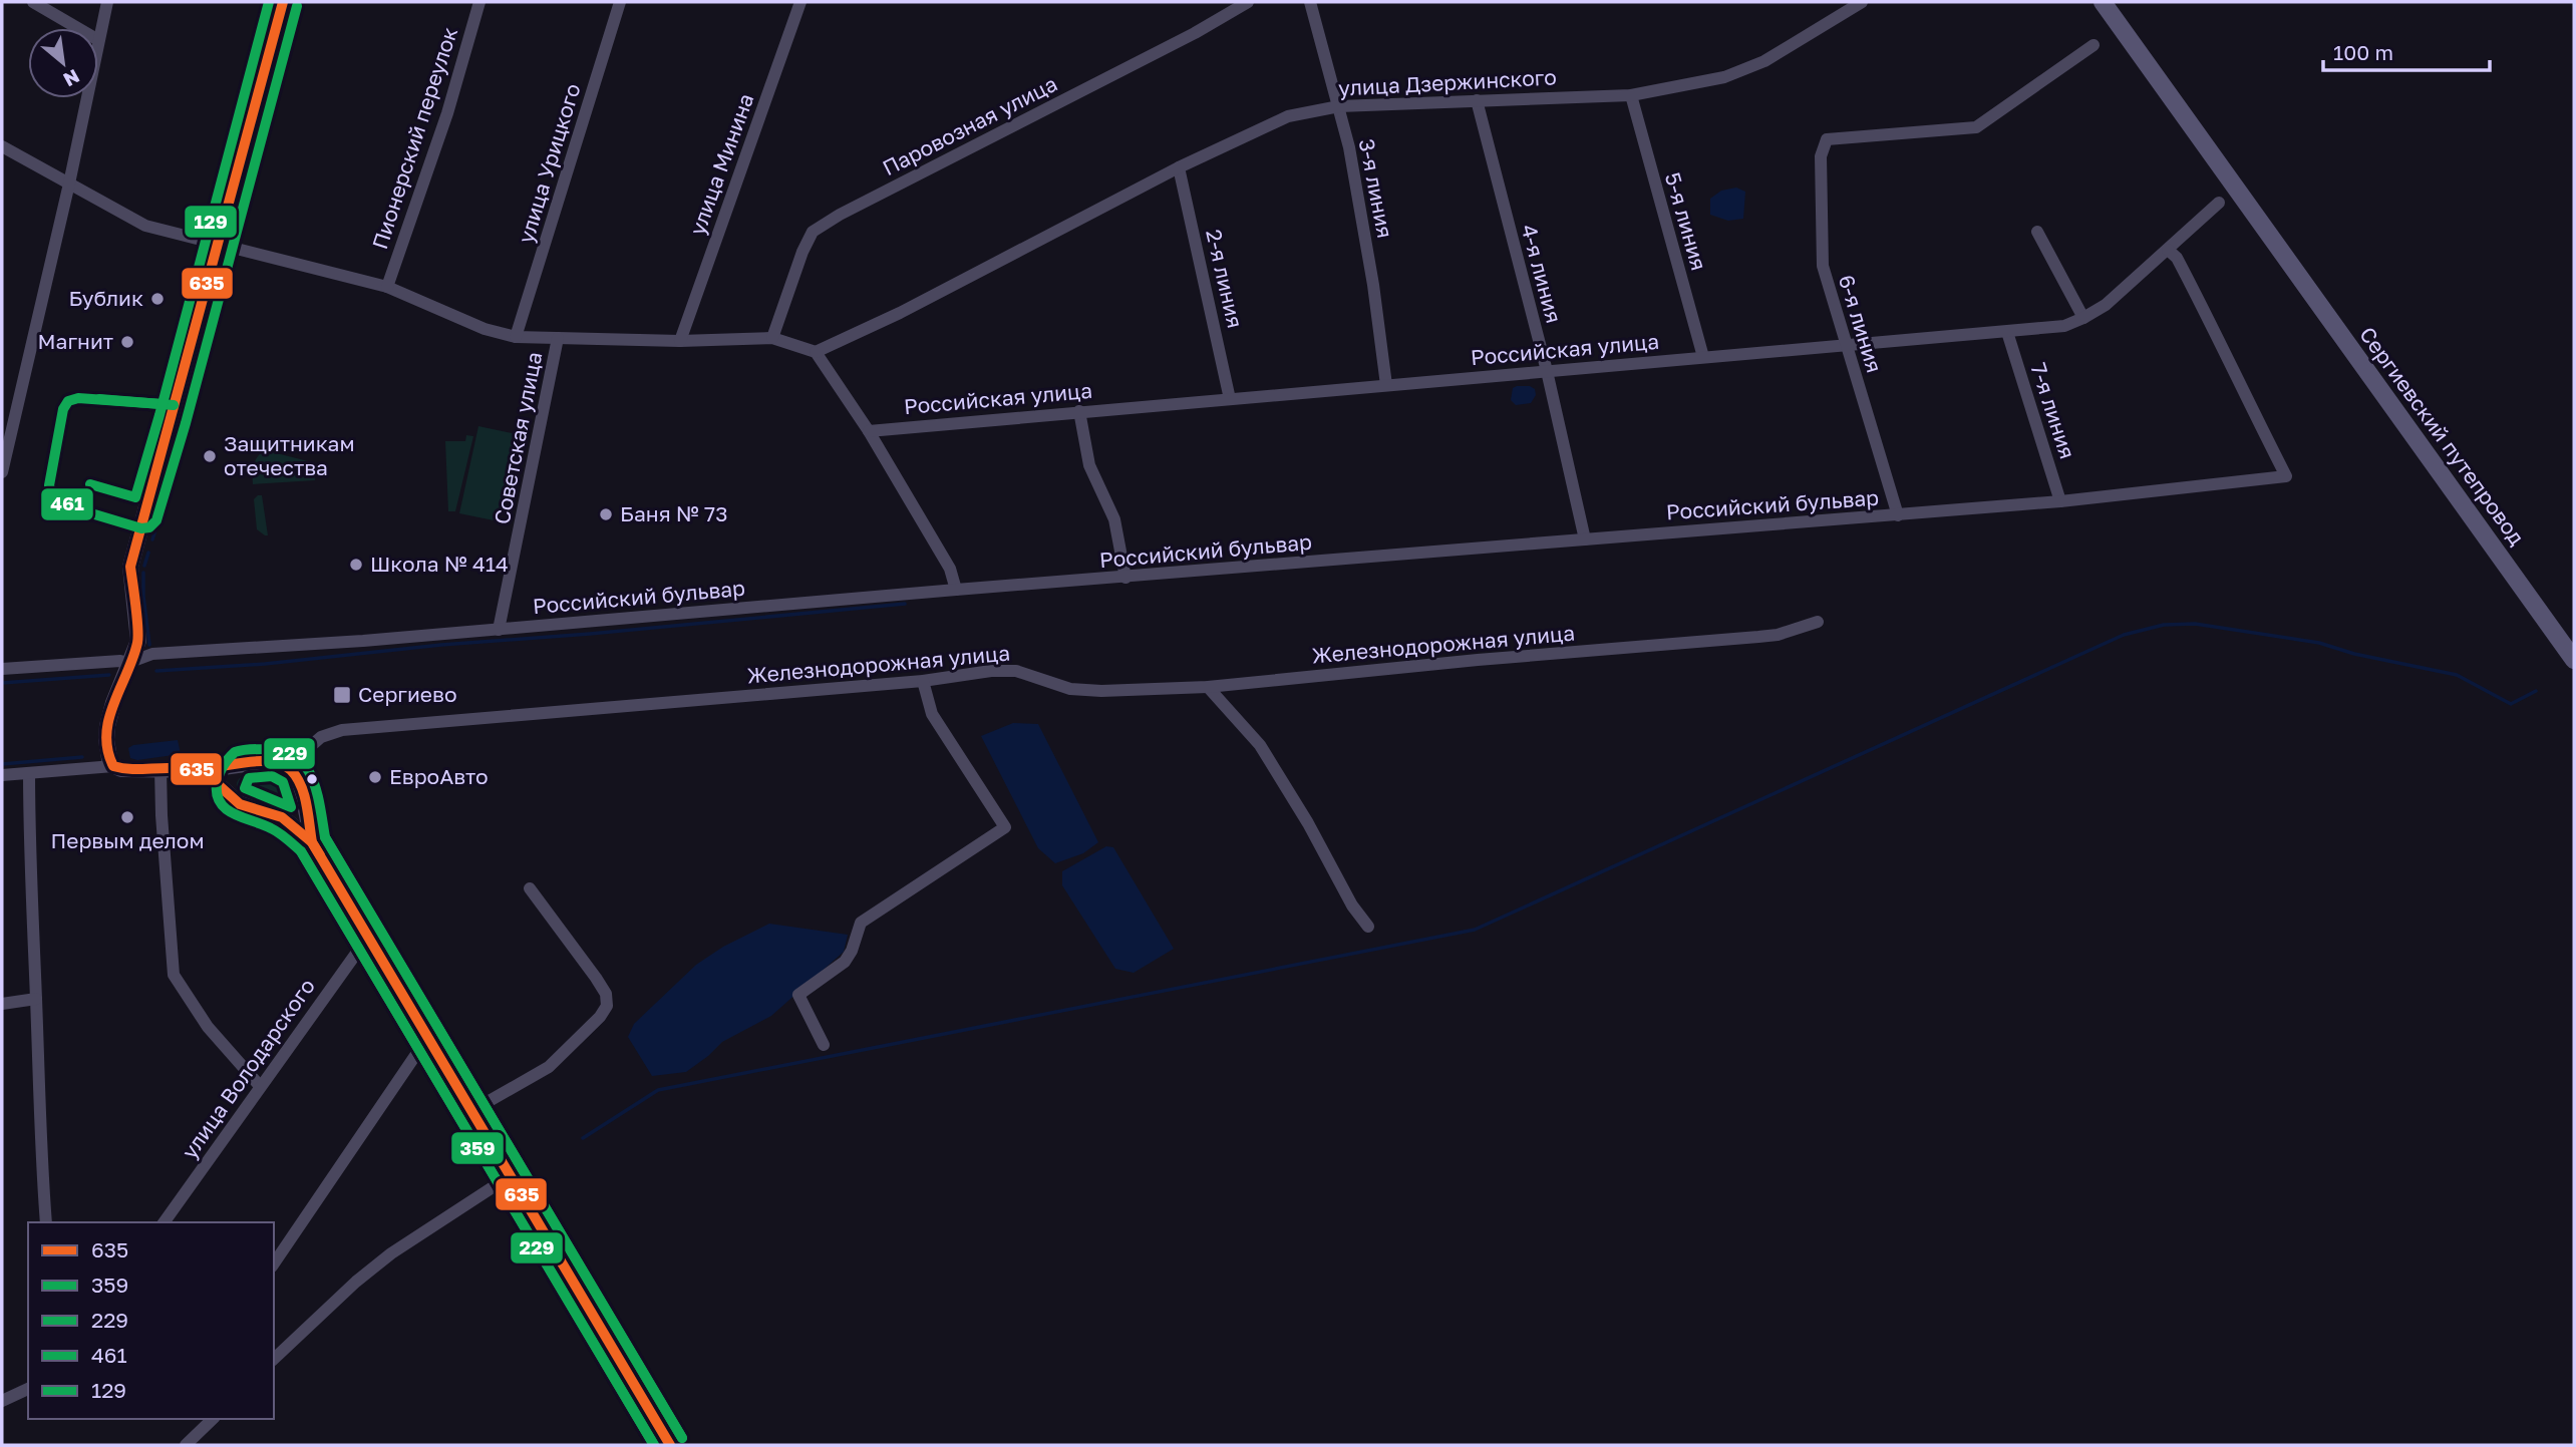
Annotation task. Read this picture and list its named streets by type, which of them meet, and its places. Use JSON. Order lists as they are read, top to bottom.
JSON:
{
  "streets": {
    "main road": ["Сергиевский путепровод"],
    "street": [
      "улица Дзержинского",
      "Паровозная улица",
      "Пионерский переулок",
      "улица Урицкого",
      "улица Минина",
      "3-я линия",
      "5-я линия",
      "4-я линия",
      "2-я линия",
      "6-я линия",
      "Российская улица",
      "7-я линия",
      "Советская улица",
      "Российский бульвар",
      "Железнодорожная улица",
      "улица Володарского"
    ]
  },
  "crossings": [
    ["улица Дзержинского", "3-я линия"],
    ["улица Дзержинского", "5-я линия"],
    ["улица Дзержинского", "4-я линия"],
    ["улица Дзержинского", "2-я линия"],
    ["3-я линия", "Российская улица"],
    ["5-я линия", "Российская улица"],
    ["4-я линия", "Российская улица"],
    ["4-я линия", "Российский бульвар"],
    ["2-я линия", "Российская улица"],
    ["6-я линия", "Российская улица"],
    ["6-я линия", "Российский бульвар"],
    ["Российская улица", "7-я линия"],
    ["Российская улица", "Российский бульвар"],
    ["7-я линия", "Российский бульвар"],
    ["Советская улица", "Российский бульвар"]
  ],
  "places": {
    "other": [
      "Бублик",
      "Магнит",
      "Защитникам отечества",
      "Баня № 73",
      "Школа № 414",
      "ЕвроАвто",
      "Первым делом"
    ],
    "transit": ["Сергиево"]
  },
  "lines": [
    "transit line 635",
    "transit line 129",
    "transit line 461",
    "transit line 229",
    "transit line 359"
  ],
  "legend": [
    "635",
    "359",
    "229",
    "461",
    "129"
  ],
  "scale_bar": "100 m",
  "north": "bottom right"
}
